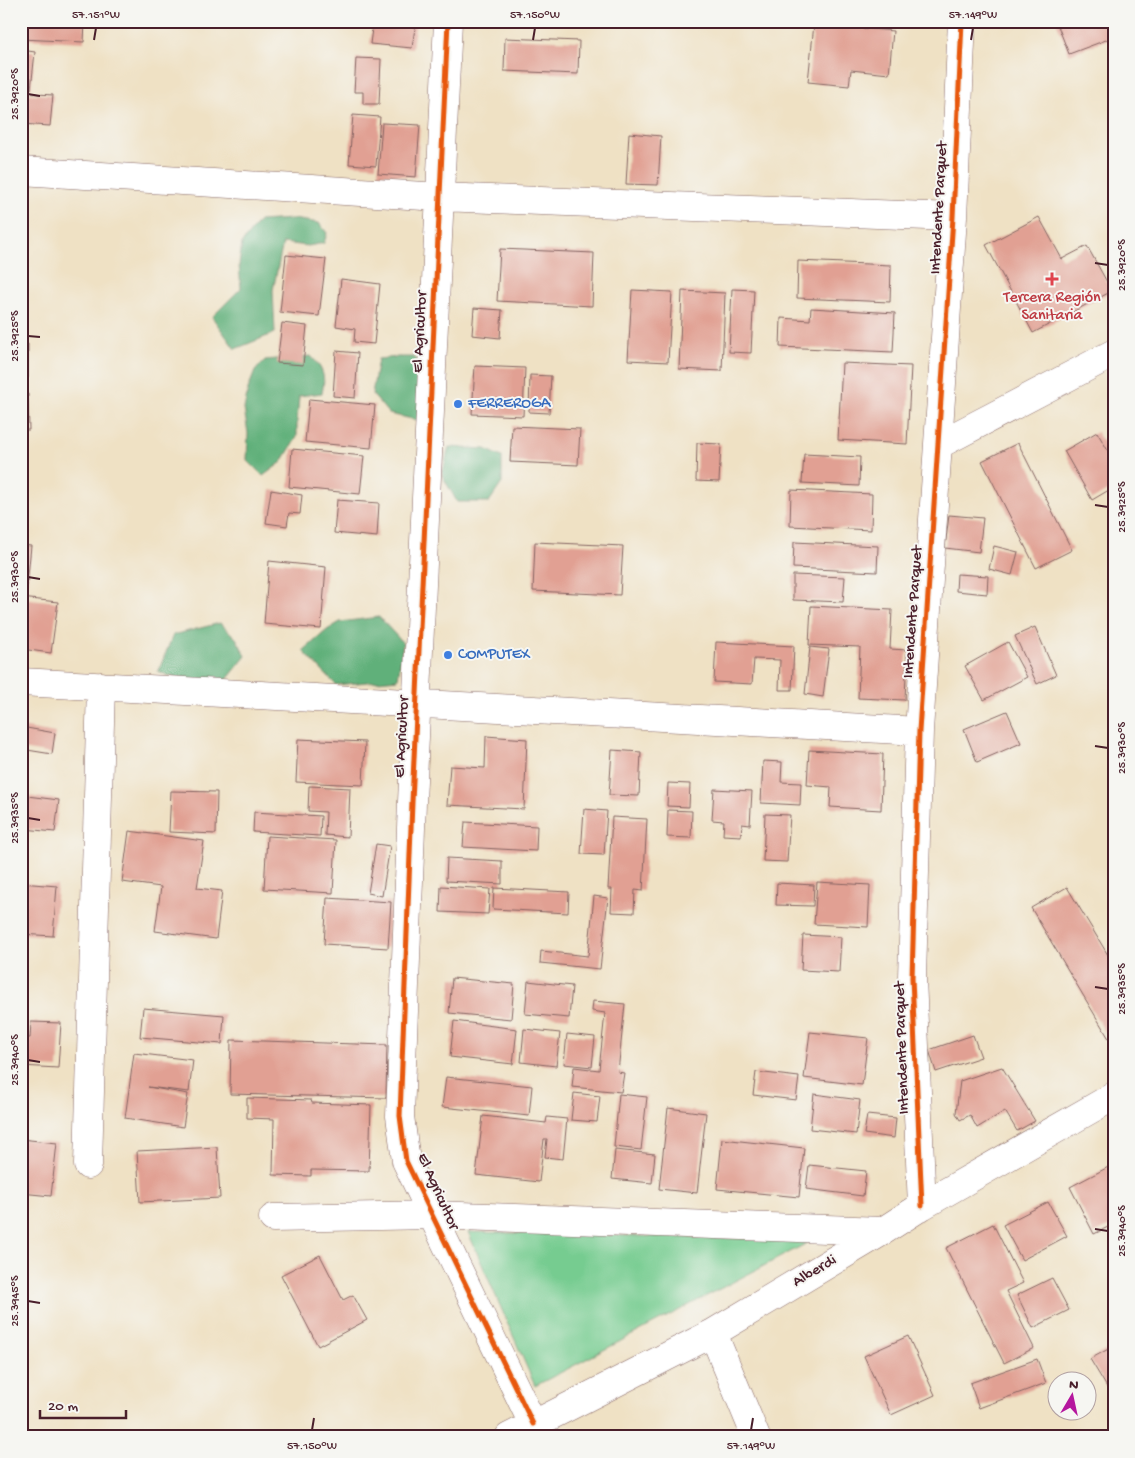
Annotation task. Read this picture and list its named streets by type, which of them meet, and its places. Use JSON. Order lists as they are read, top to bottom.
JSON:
{
  "streets": {
    "street": ["Intendente Parquet", "El Agricultor", "Alberdi"]
  },
  "crossings": [
    ["Intendente Parquet", "Alberdi"],
    ["El Agricultor", "Alberdi"]
  ],
  "places": {
    "health": ["Tercera Región Sanitaria"],
    "other": ["FERREROGA", "COMPUTEX"]
  },
  "scale_bar": "20 m",
  "north": "top",
  "coordinates": [
    "57.151°W",
    "57.150°W",
    "57.149°W",
    "25.3920°S",
    "25.3925°S",
    "25.3930°S",
    "25.3935°S",
    "25.3940°S",
    "25.3945°S"
  ]
}
